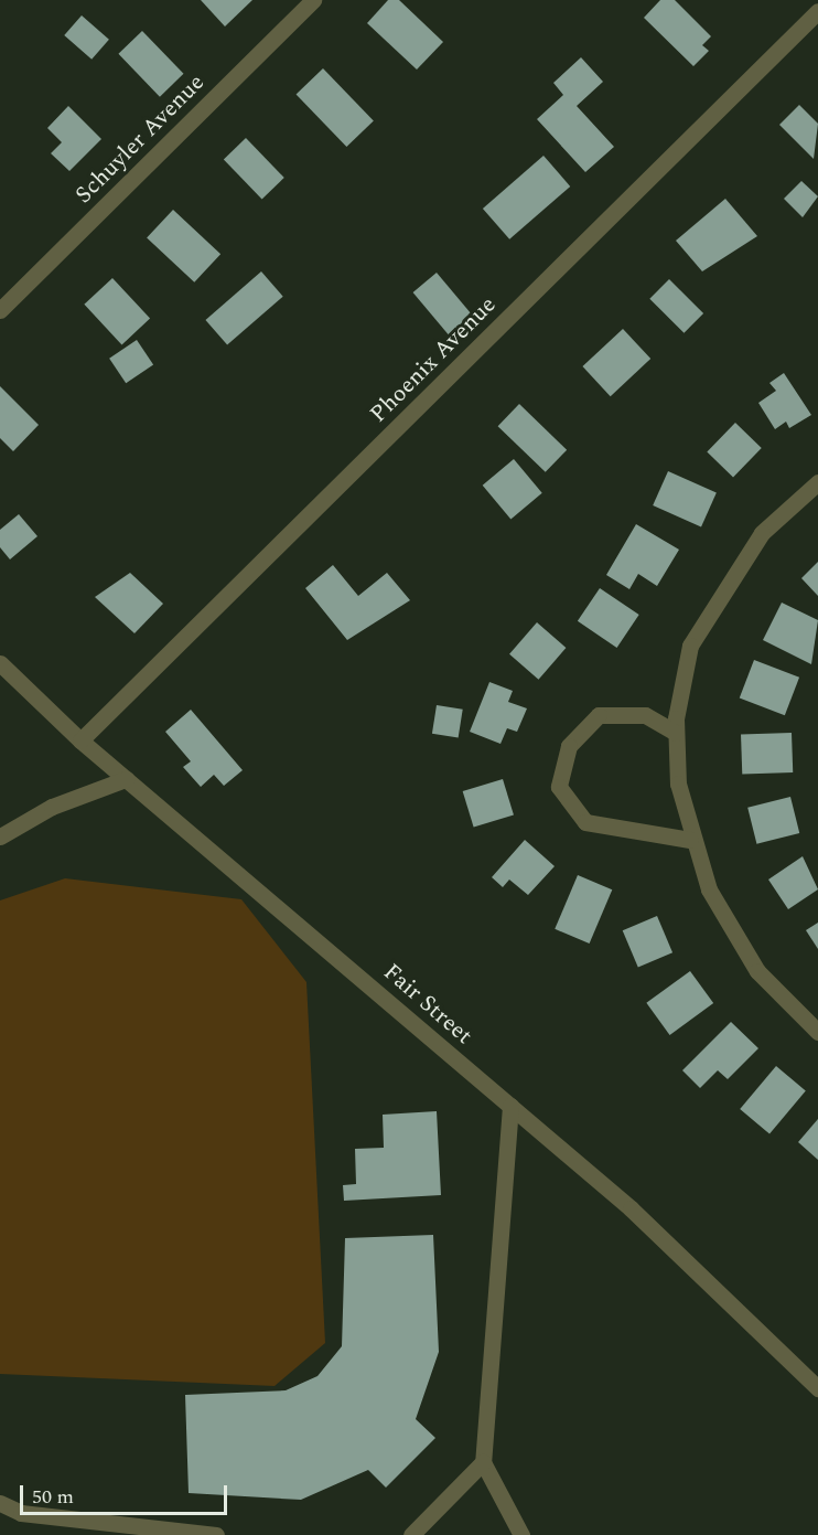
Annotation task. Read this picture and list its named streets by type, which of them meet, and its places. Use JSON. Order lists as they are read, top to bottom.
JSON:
{
  "streets": {
    "street": ["Schuyler Avenue", "Phoenix Avenue", "Fair Street"]
  },
  "crossings": [
    ["Phoenix Avenue", "Fair Street"]
  ],
  "scale_bar": "50 m"
}
